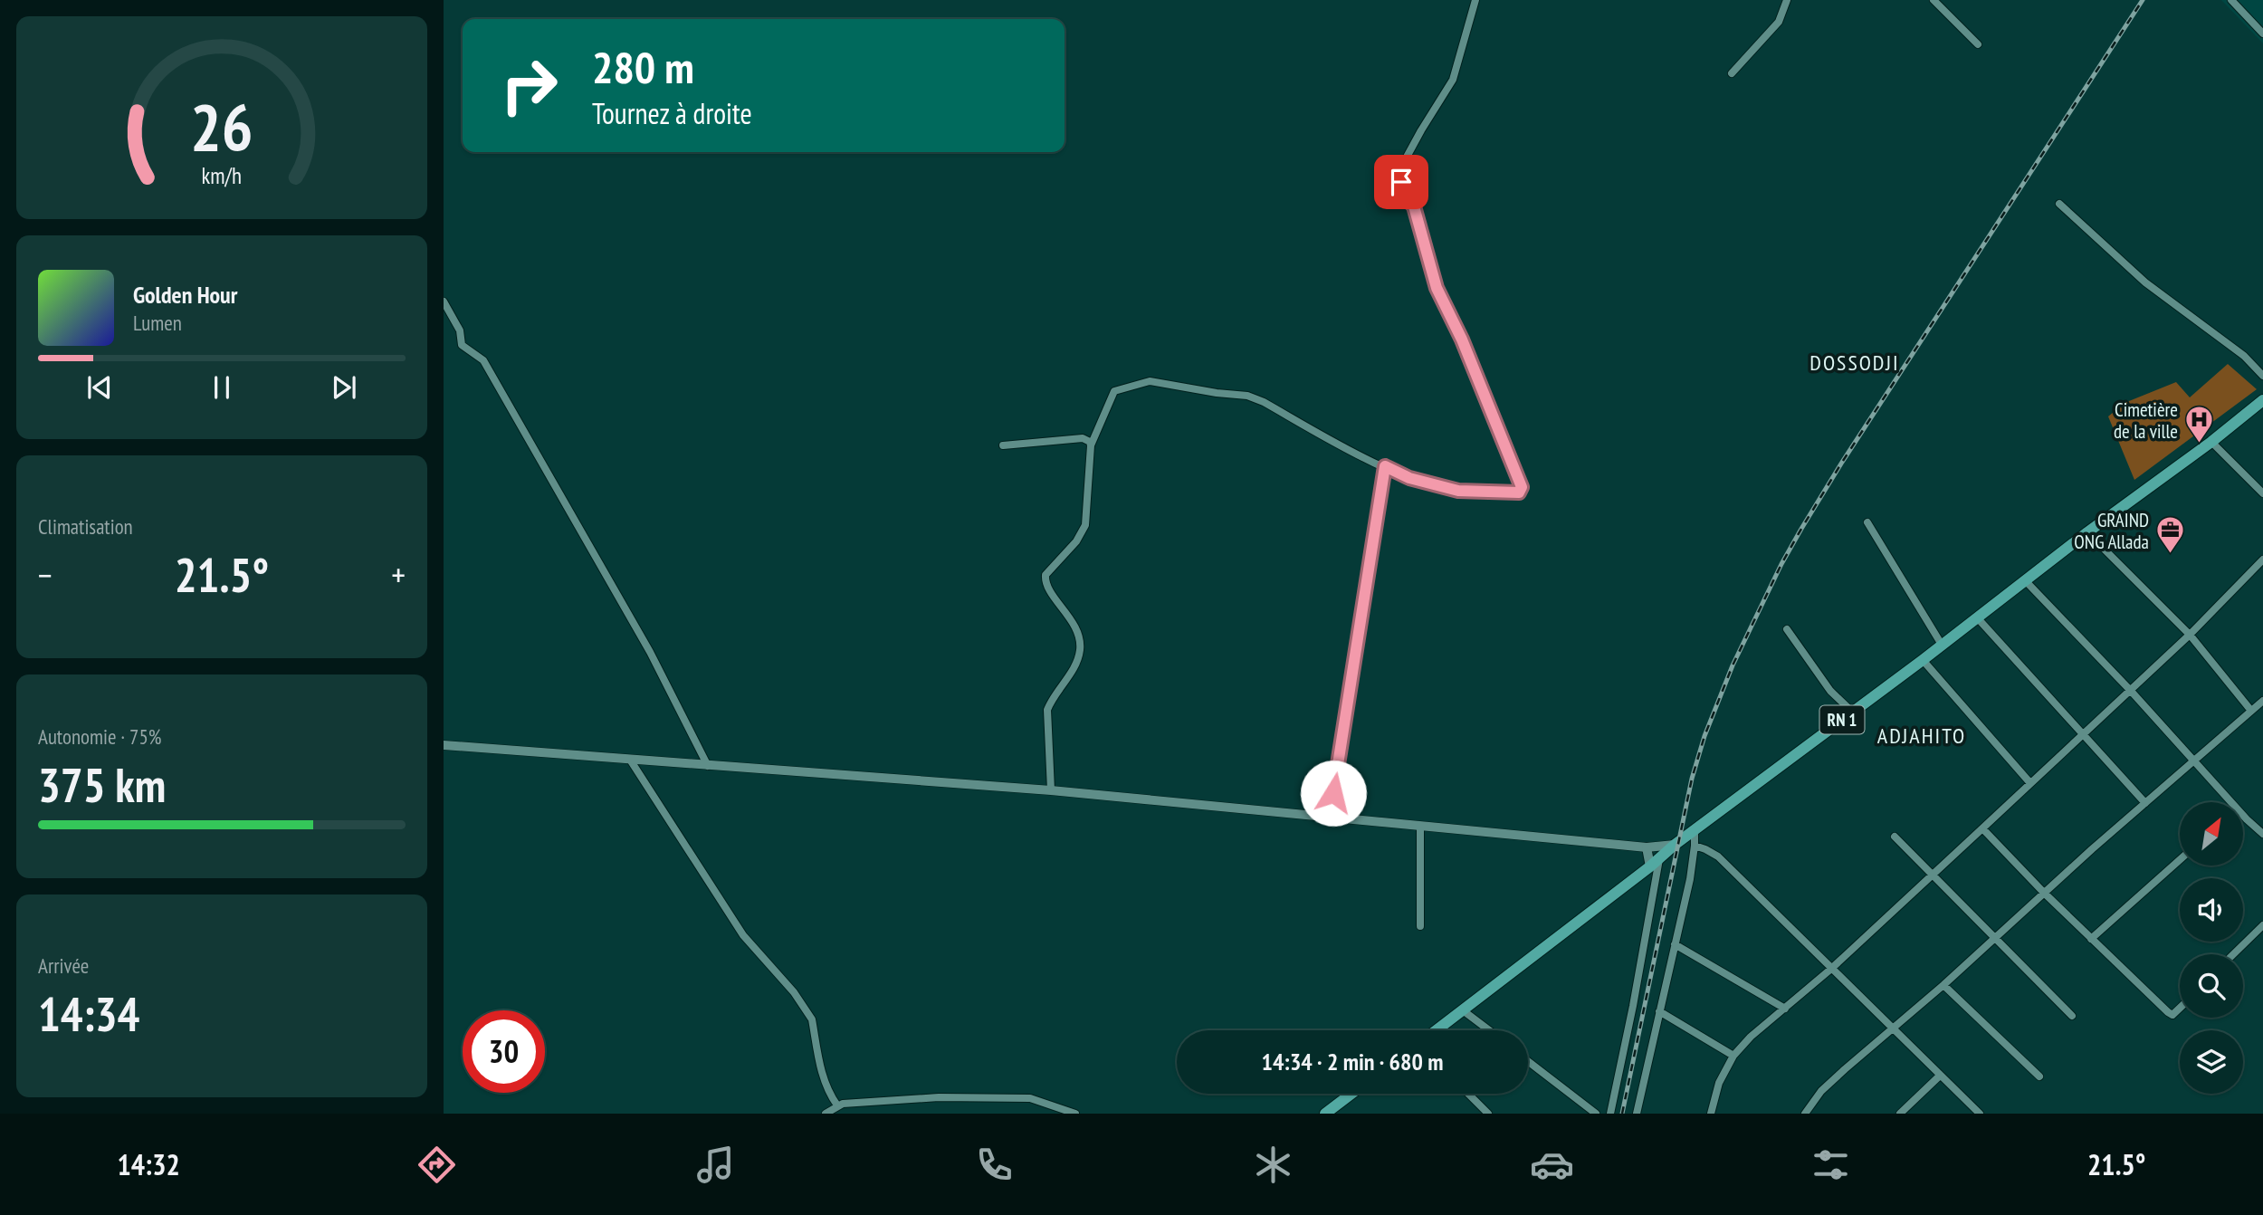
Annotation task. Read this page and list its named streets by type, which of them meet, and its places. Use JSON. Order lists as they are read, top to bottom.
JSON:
{
  "streets": {
    "main road": ["RN 1"]
  },
  "districts": ["DOSSODJI", "ADJAHITO"],
  "places": {
    "hospital": ["Cimetière de la ville"],
    "office": ["GRAIND ONG Allada"]
  },
  "north": "top right",
  "page": {
    "turn": ["280 m", "Tournez à droite"],
    "song": ["Golden Hour", "Lumen"],
    "tile": [
      "Climatisation",
      ["Autonomie · 75%", "375 km"],
      ["Arrivée", "14:34"]
    ],
    "heat": ["−", "21.5°", "+"],
    "limit": "30",
    "trip": "14:34 · 2 min · 680 m",
    "tabs": ["14:32", "21.5°"],
    "gauge": ["26", "km/h"]
  }
}
